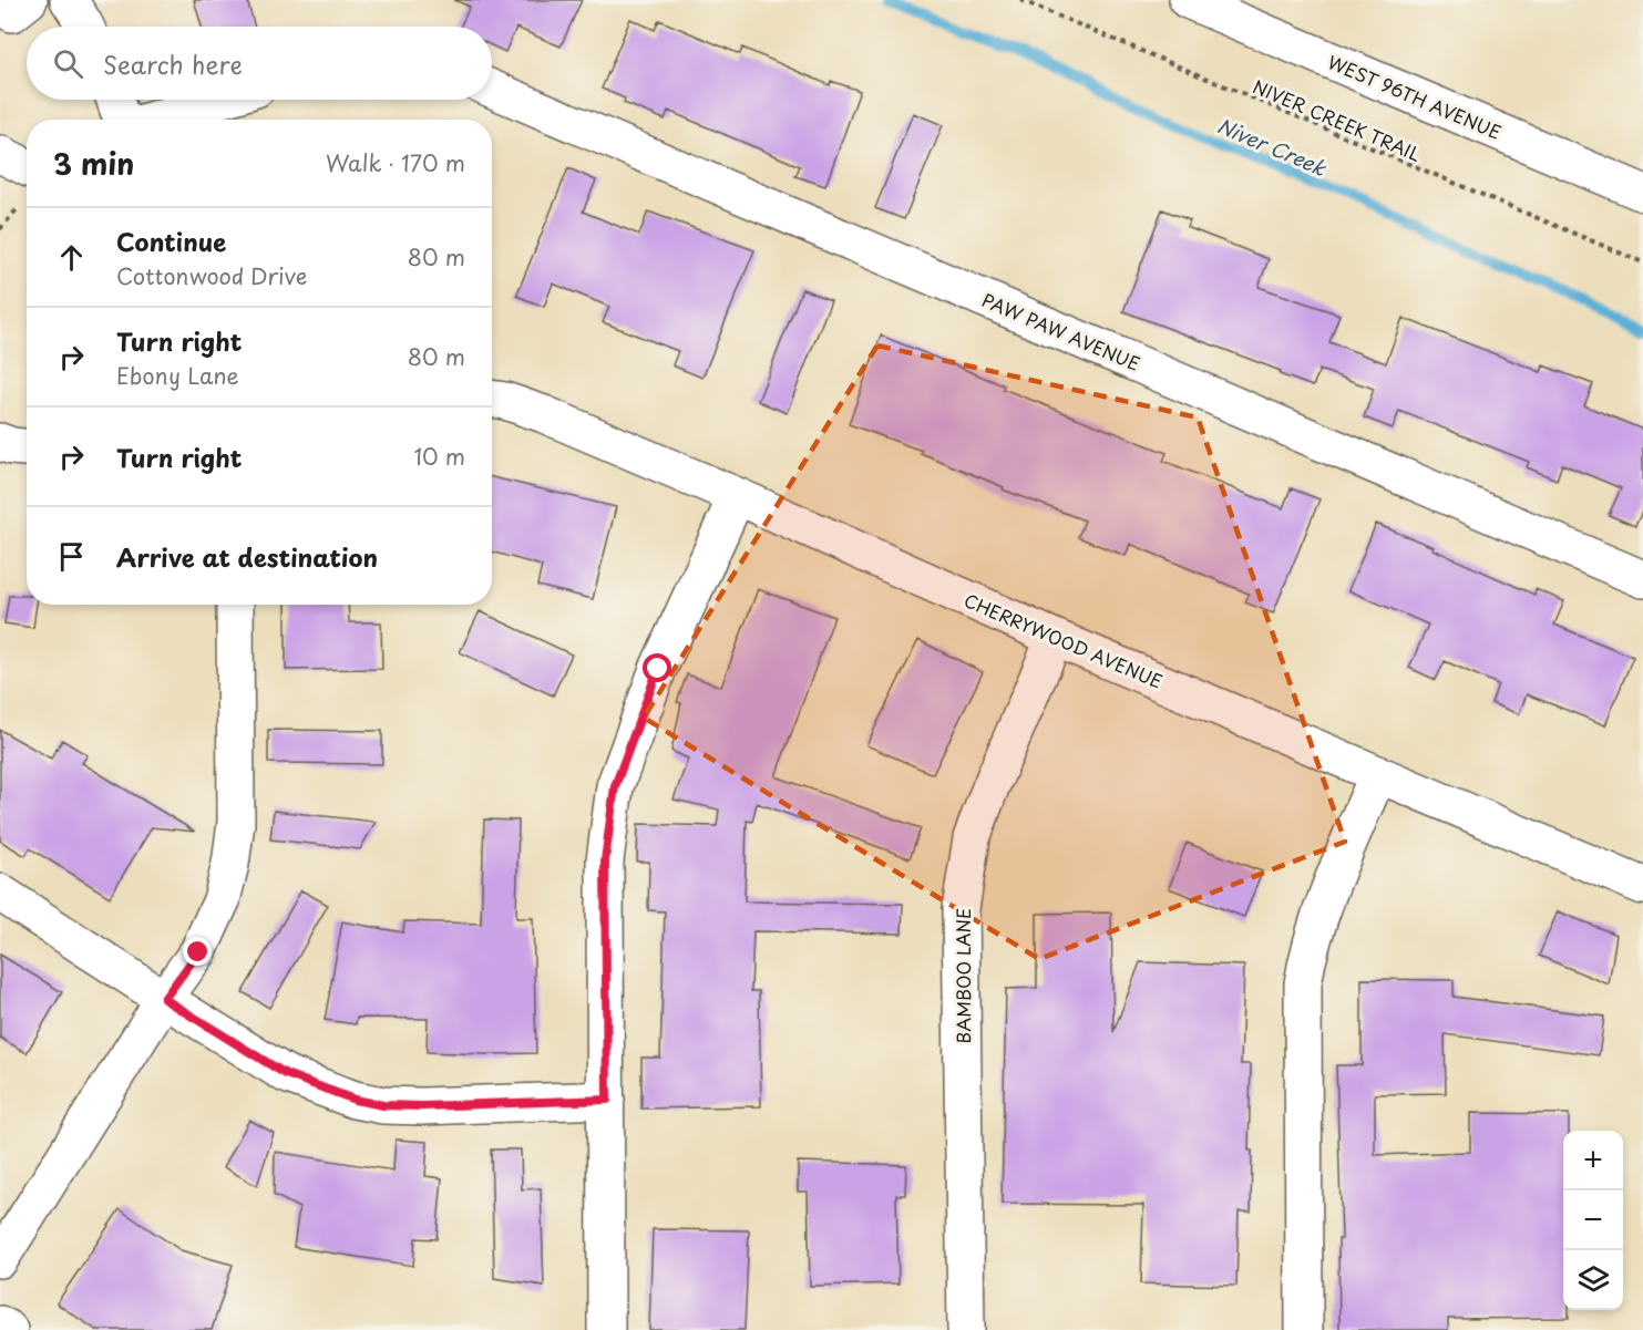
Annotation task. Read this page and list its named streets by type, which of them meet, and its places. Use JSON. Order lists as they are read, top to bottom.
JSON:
{
  "streets": {
    "street": [
      "WEST 96TH AVENUE",
      "PAW PAW AVENUE",
      "CHERRYWOOD AVENUE",
      "BAMBOO LANE"
    ],
    "path": ["NIVER CREEK TRAIL"]
  },
  "crossings": [
    ["CHERRYWOOD AVENUE", "BAMBOO LANE"]
  ],
  "water": ["Niver Creek"],
  "page": {
    "search": "Search here",
    "heading": ["3 min", "Walk · 170 m"],
    "list": [
      ["Continue", "Cottonwood Drive", "80 m"],
      ["Turn right", "Ebony Lane", "80 m"],
      ["Turn right", "10 m"],
      "Arrive at destination"
    ],
    "map_buttons": ["+", "−"]
  }
}
